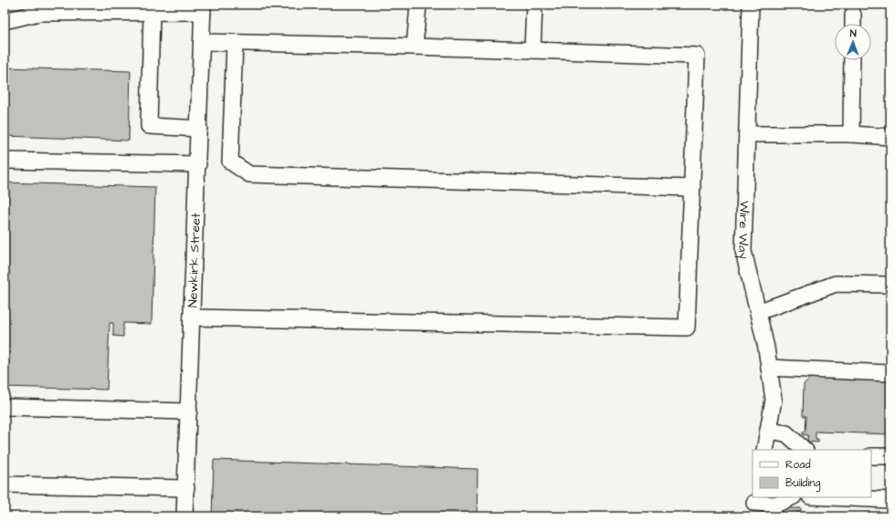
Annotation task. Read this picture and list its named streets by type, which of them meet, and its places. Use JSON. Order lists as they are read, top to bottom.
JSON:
{
  "streets": {
    "street": ["Wire Way", "Newkirk Street"]
  },
  "legend": ["Road", "Building"],
  "north": "top"
}
